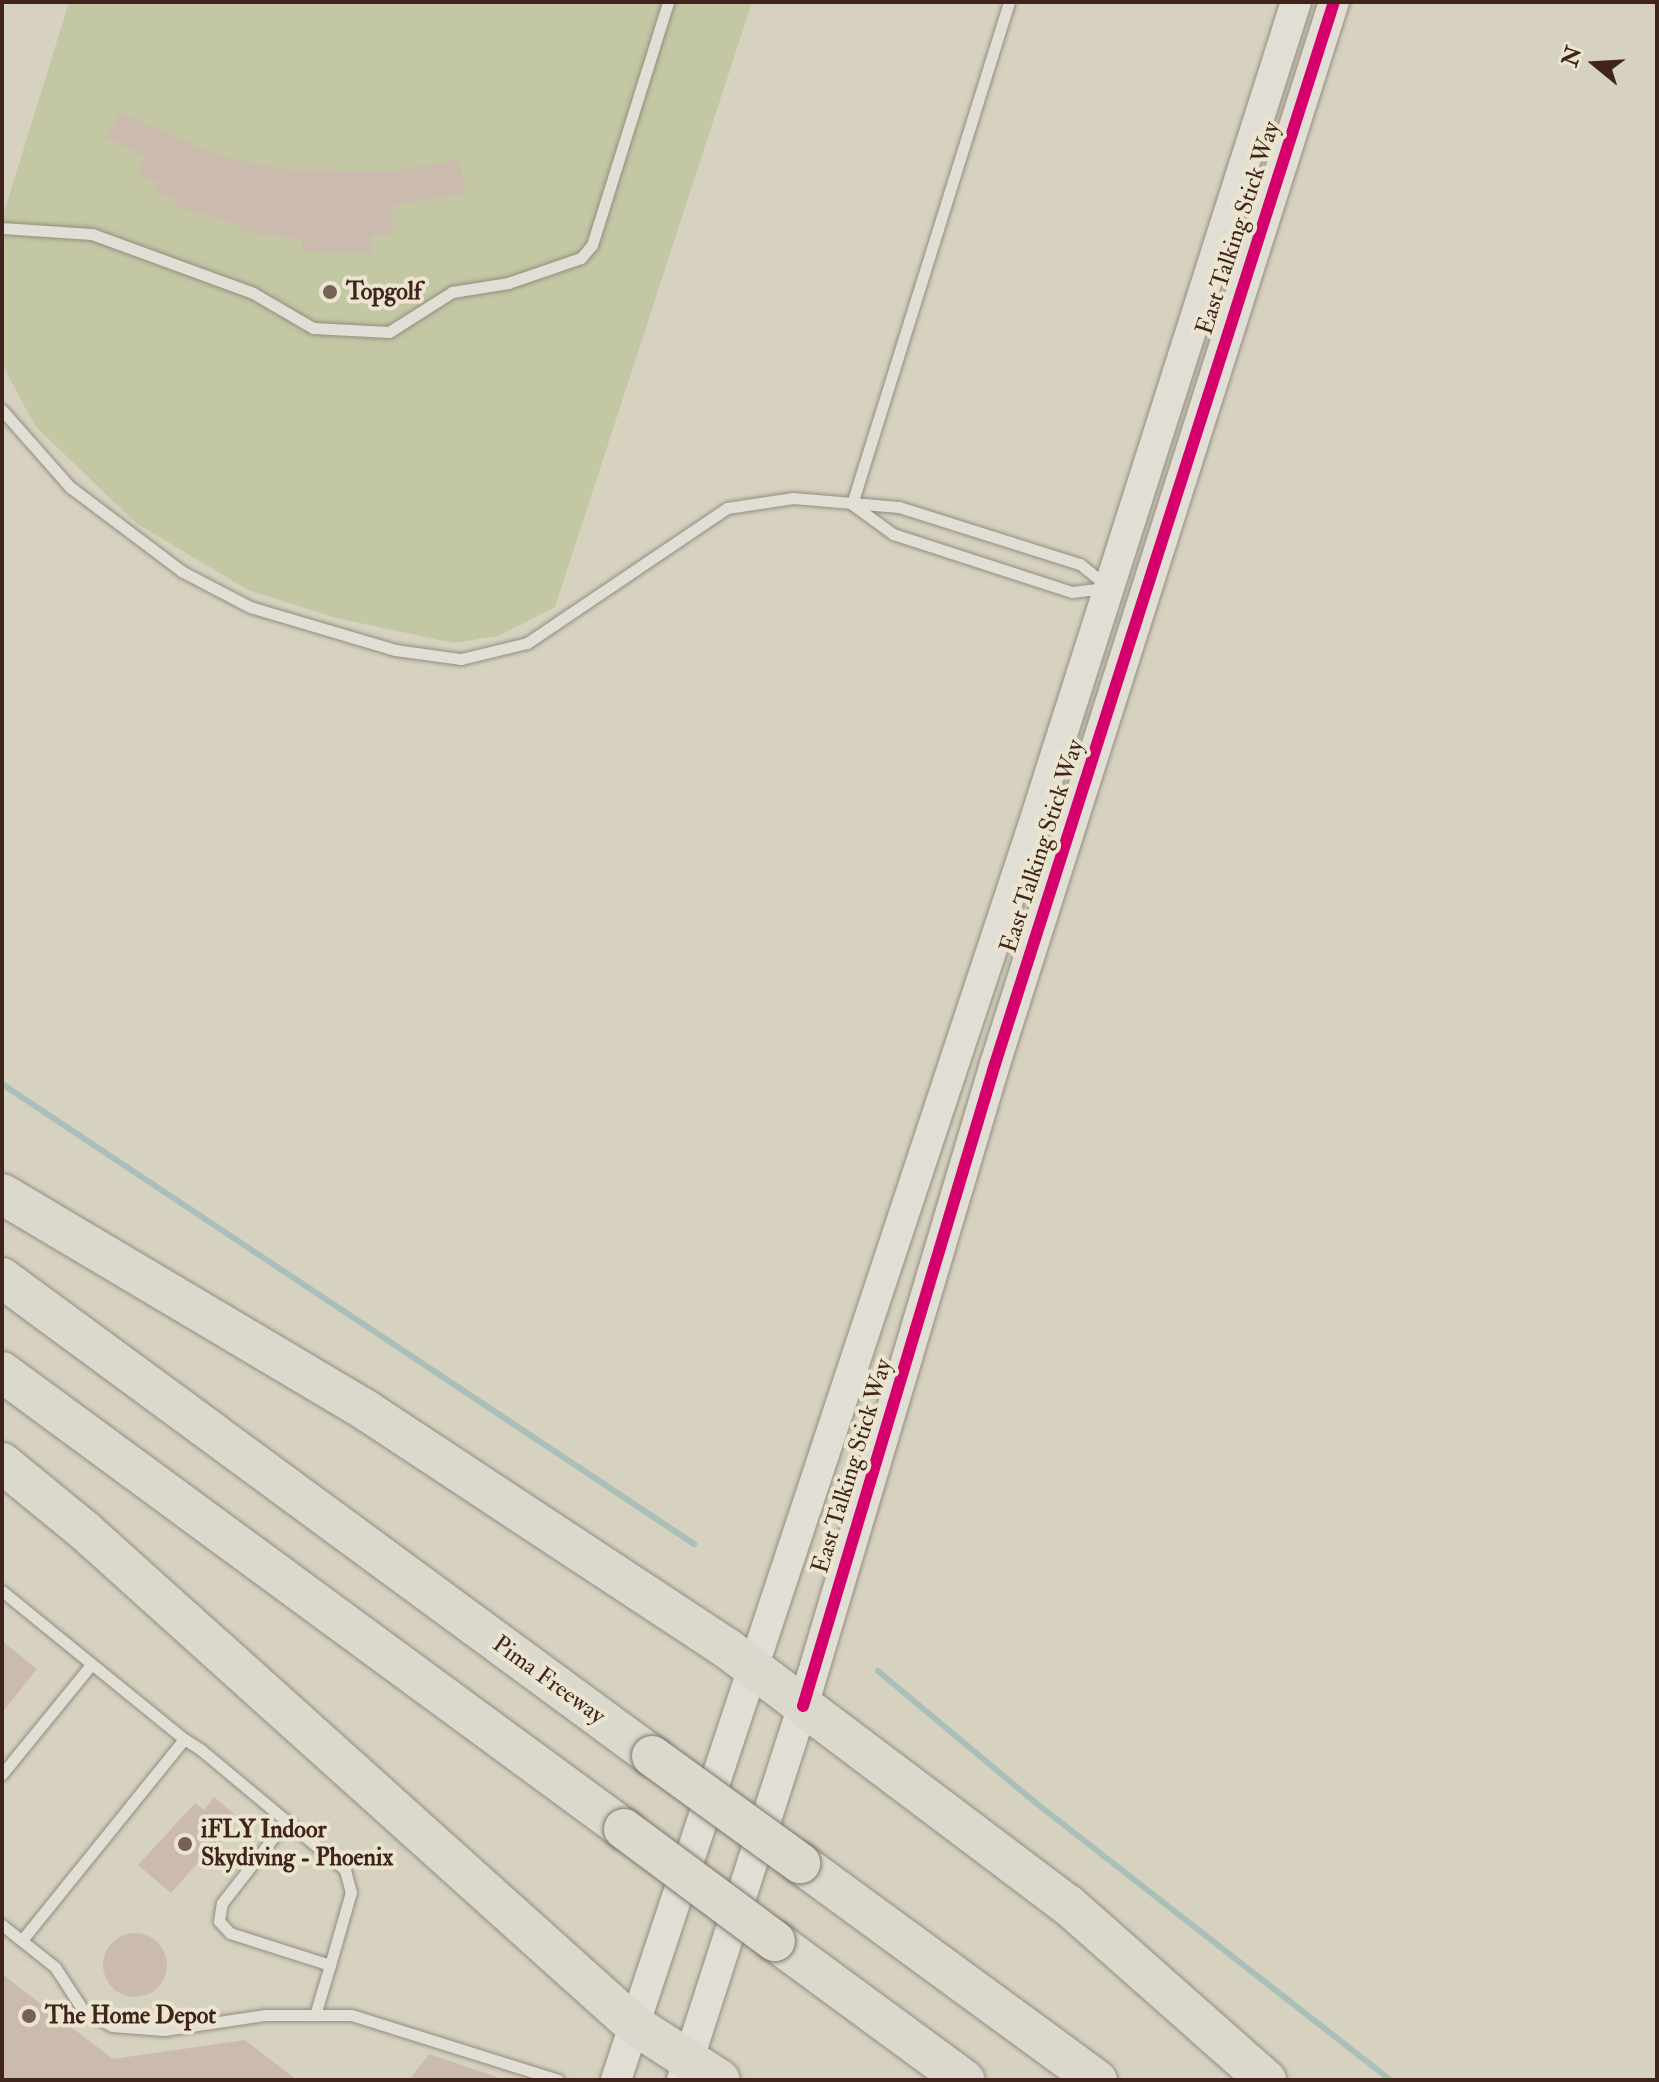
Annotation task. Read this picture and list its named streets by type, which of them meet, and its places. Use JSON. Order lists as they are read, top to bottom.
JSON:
{
  "streets": {
    "highway": ["Pima Freeway"],
    "street": ["East Talking Stick Way"]
  },
  "places": ["Topgolf", "iFLY Indoor Skydiving - Phoenix", "The Home Depot"],
  "north": "left"
}
